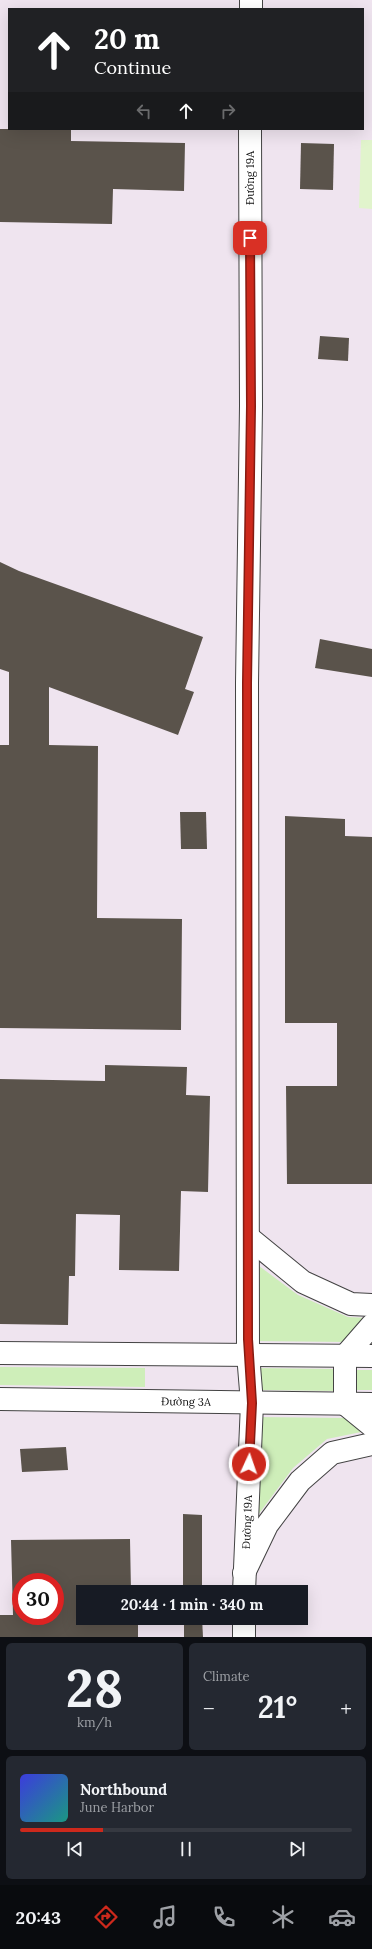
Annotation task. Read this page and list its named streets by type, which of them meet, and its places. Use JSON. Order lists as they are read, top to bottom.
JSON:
{
  "streets": {
    "street": ["Đường 19A", "Đường 3A"]
  },
  "crossings": [
    ["Đường 19A", "Đường 3A"]
  ],
  "page": {
    "turn": ["20 m", "Continue"],
    "limit": "30",
    "trip": "20:44 · 1 min · 340 m",
    "tile": [
      ["28", "km/h"],
      "Climate"
    ],
    "heat": ["−", "21°", "+"],
    "song": ["Northbound", "June Harbor"],
    "tabs": "20:43"
  }
}
